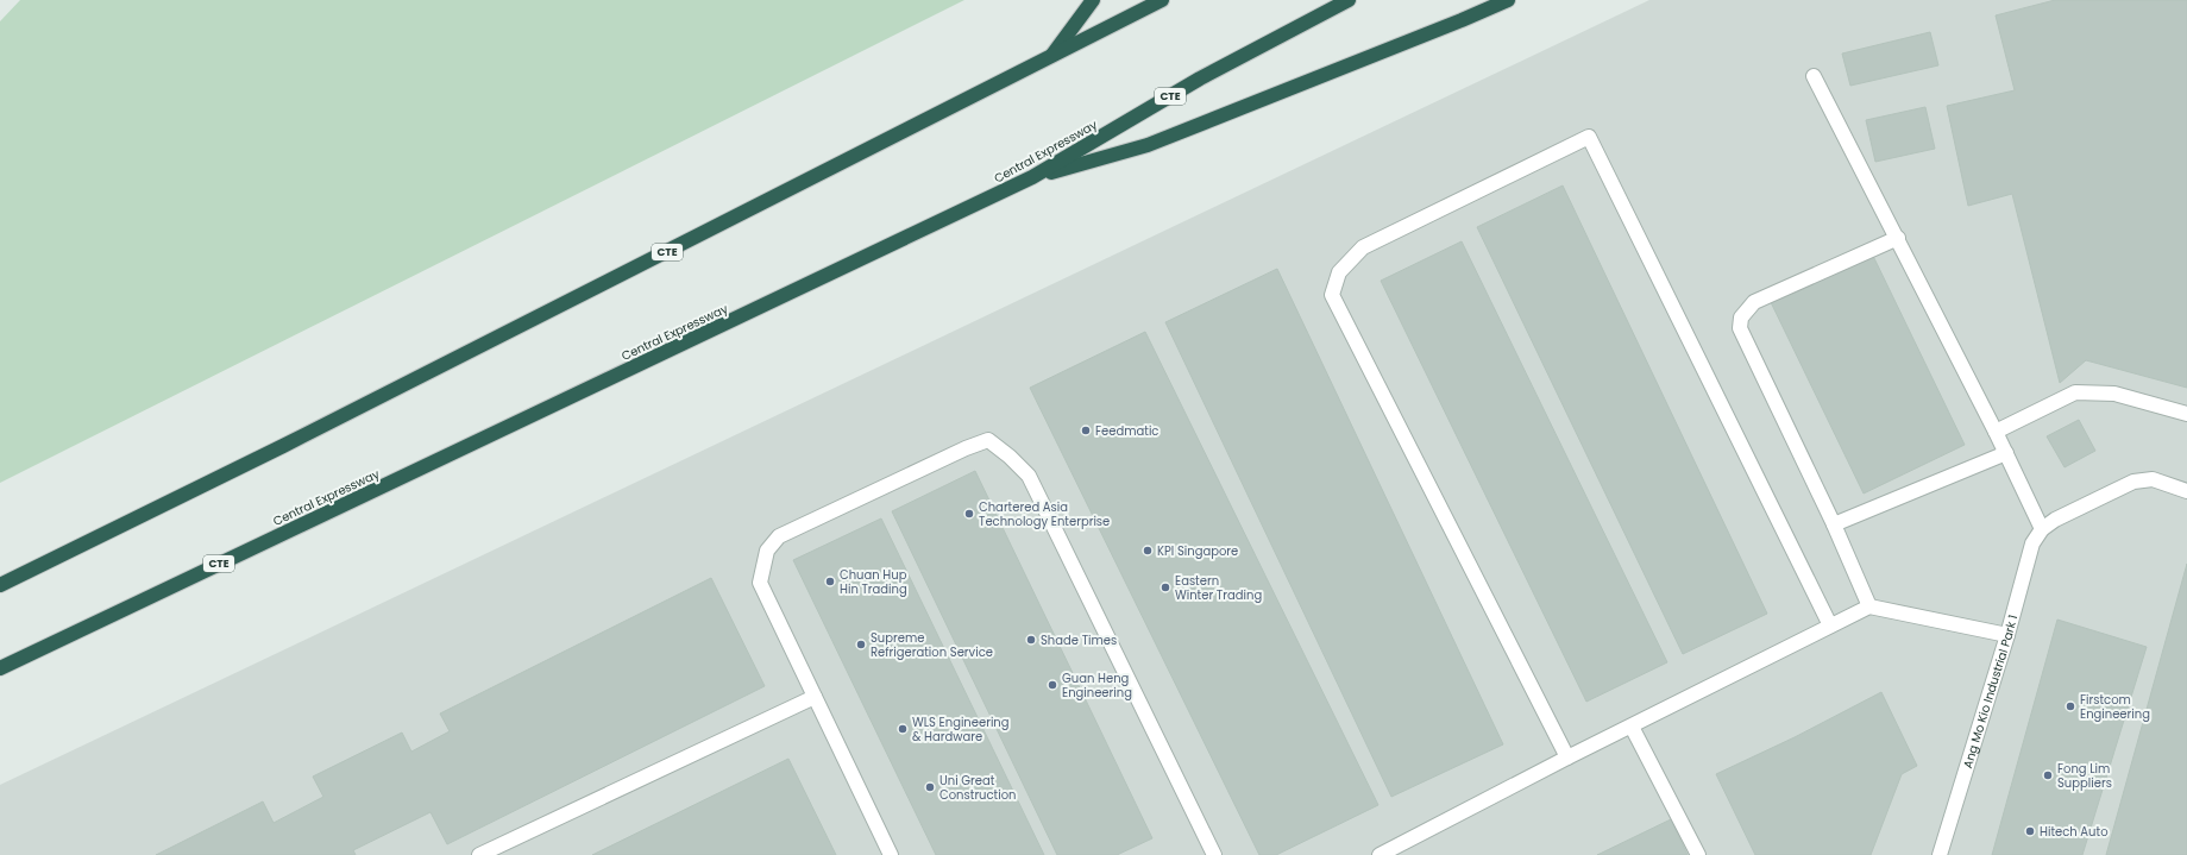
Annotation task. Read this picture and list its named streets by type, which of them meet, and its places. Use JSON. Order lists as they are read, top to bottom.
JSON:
{
  "streets": {
    "highway": ["CTE", "Central Expressway"],
    "lane": ["Ang Mo Kio Industrial Park 1"]
  },
  "places": [
    "Feedmatic",
    "Chartered Asia Technology Enterprise",
    "KPI Singapore",
    "Chuan Hup Hin Trading",
    "Eastern Winter Trading",
    "Shade Times",
    "Supreme Refrigeration Service",
    "Guan Heng Engineering",
    "Firstcom Engineering",
    "WLS Engineering & Hardware",
    "Fong Lim Suppliers",
    "Uni Great Construction",
    "Hitech Auto"
  ]
}
